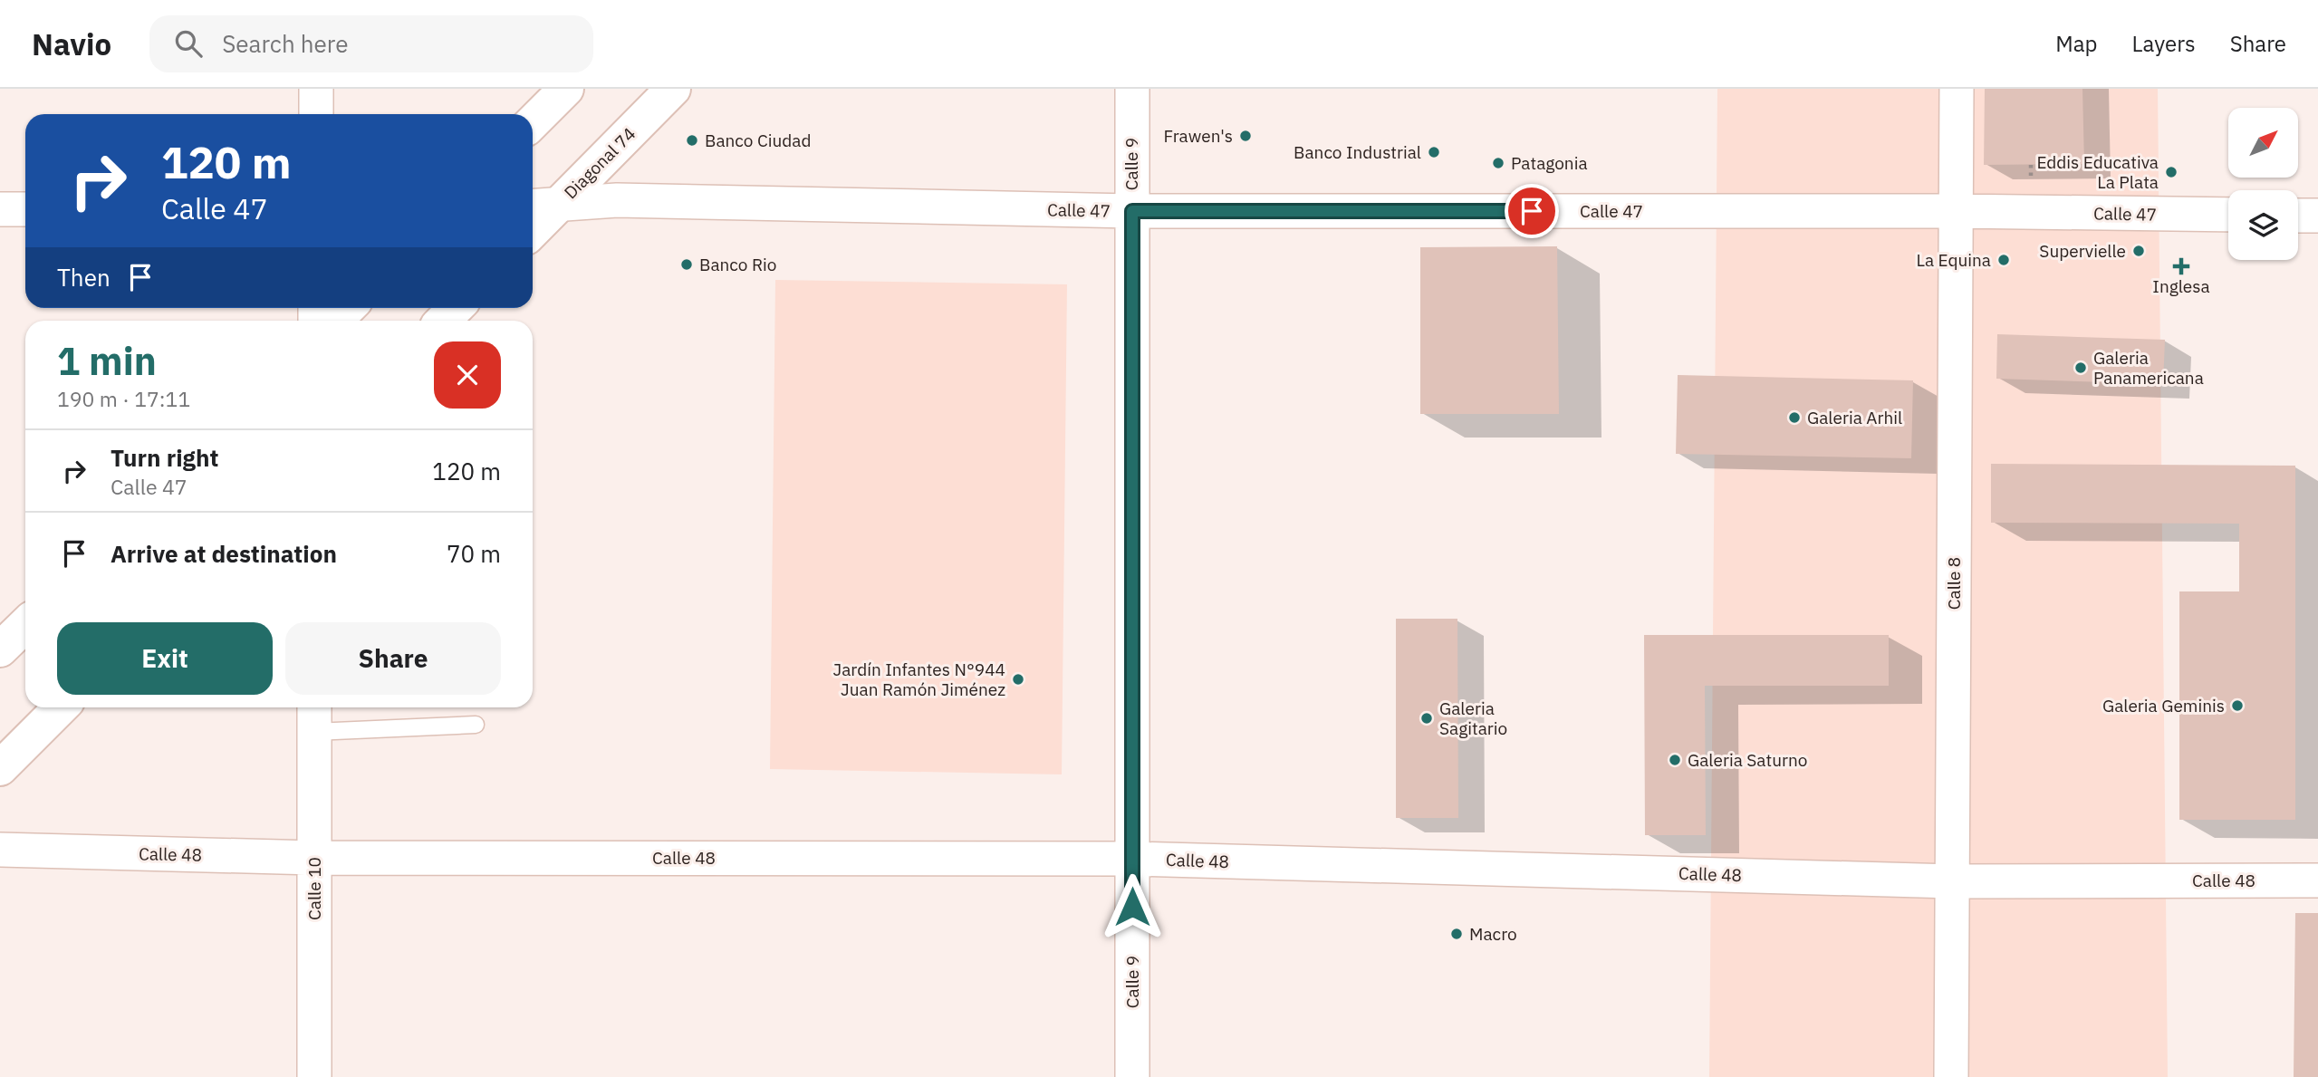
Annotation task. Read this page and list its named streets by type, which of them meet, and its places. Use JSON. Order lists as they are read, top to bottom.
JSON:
{
  "streets": {
    "main road": ["Diagonal 74"],
    "street": [
      "Calle 9",
      "Calle 47",
      "Calle 8",
      "Calle 48",
      "Calle 10"
    ]
  },
  "crossings": [
    ["Diagonal 74", "Calle 47"],
    ["Calle 9", "Calle 47"],
    ["Calle 9", "Calle 48"],
    ["Calle 47", "Calle 8"],
    ["Calle 8", "Calle 48"],
    ["Calle 48", "Calle 10"]
  ],
  "places": {
    "other": [
      "Frawen's",
      "Banco Ciudad",
      "Banco Industrial",
      "Patagonia",
      "Eddis Educativa La Plata",
      "Supervielle",
      "La Equina",
      "Banco Rio",
      "Galeria Panamericana",
      "Galeria Arhil",
      "Jardín Infantes N°944 Juan Ramón Jiménez",
      "Galeria Geminis",
      "Galeria Sagitario",
      "Galeria Saturno",
      "Macro"
    ],
    "health": ["Inglesa"]
  },
  "north": "top right",
  "page": {
    "header": "Navio",
    "search": "Search here",
    "nav": ["Map", "Layers", "Share"],
    "turn": ["120 m", "Calle 47"],
    "then": "Then",
    "heading": ["1 min", "190 m · 17:11"],
    "list": [
      {
        "name": "Turn right",
        "note": "Calle 47",
        "value": "120 m"
      },
      {
        "name": "Arrive at destination",
        "value": "70 m"
      }
    ],
    "buttons": ["Exit", "Share"]
  }
}
